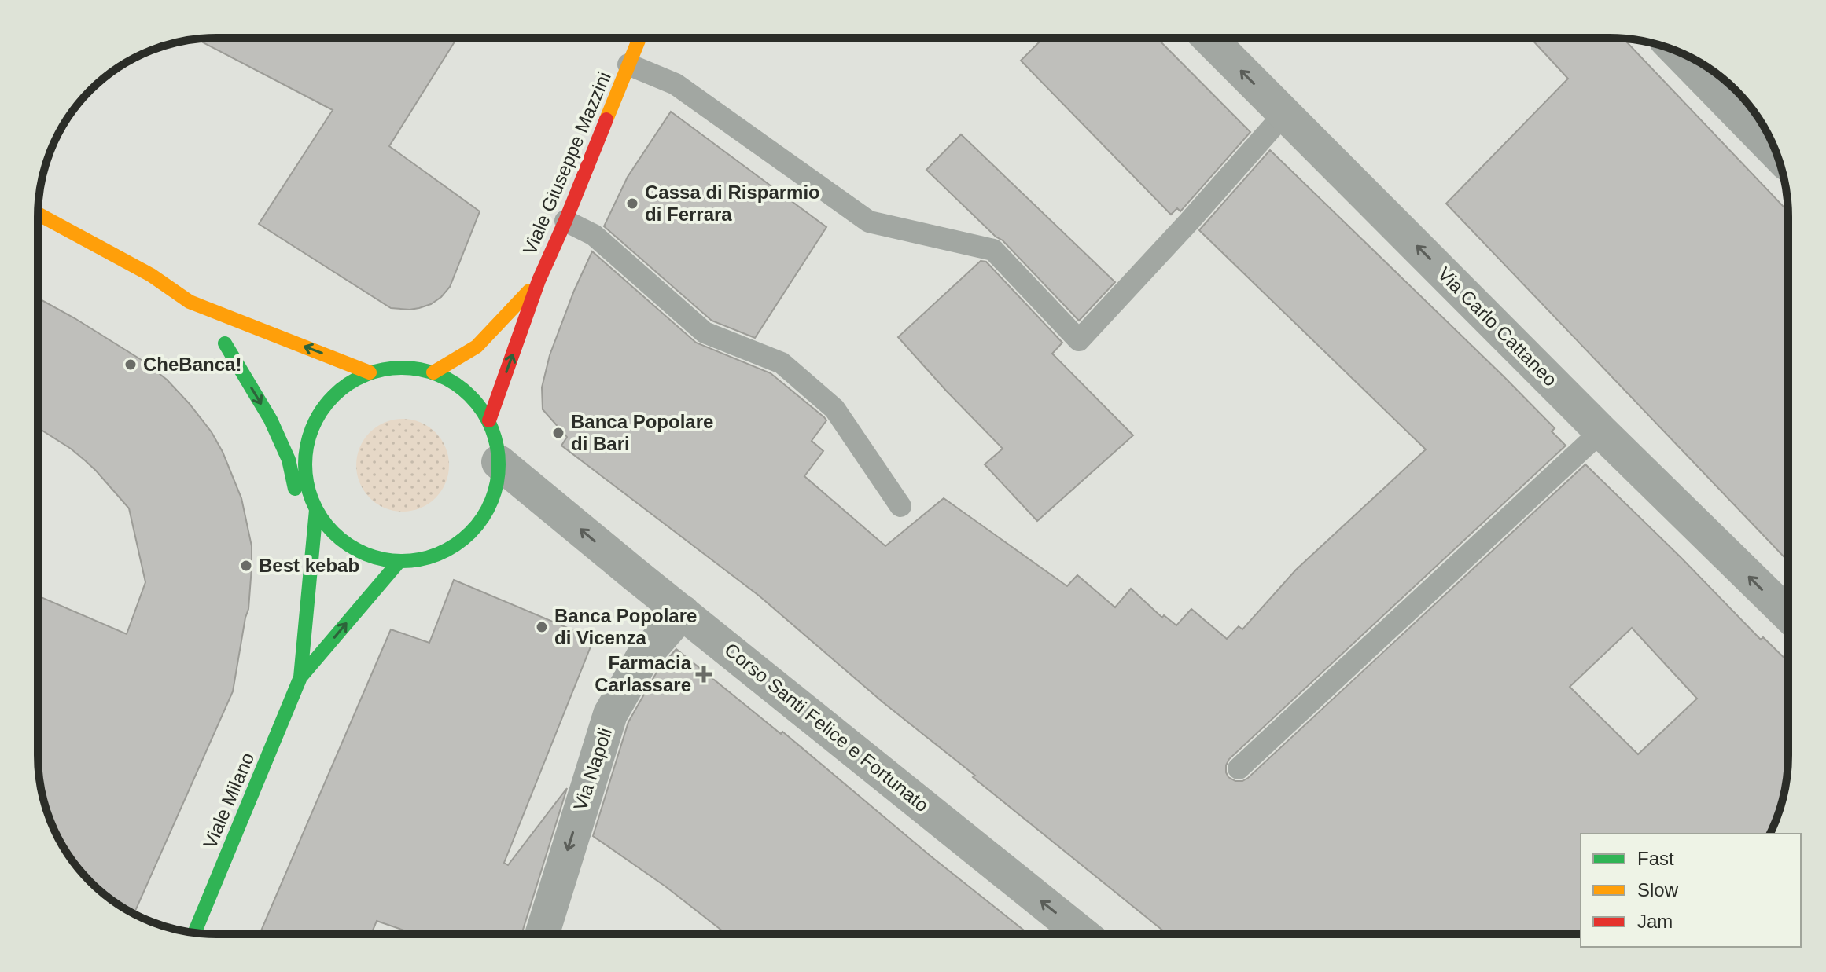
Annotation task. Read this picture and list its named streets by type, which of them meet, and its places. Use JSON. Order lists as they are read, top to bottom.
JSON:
{
  "streets": {
    "main road": ["Viale Giuseppe Mazzini", "Viale Milano"],
    "street": ["Via Carlo Cattaneo", "Corso Santi Felice e Fortunato", "Via Napoli"]
  },
  "crossings": [
    ["Viale Giuseppe Mazzini", "Corso Santi Felice e Fortunato"],
    ["Viale Giuseppe Mazzini", "Viale Milano"],
    ["Corso Santi Felice e Fortunato", "Via Napoli"],
    ["Corso Santi Felice e Fortunato", "Viale Milano"]
  ],
  "one_way": ["Via Carlo Cattaneo", "Corso Santi Felice e Fortunato", "Via Napoli"],
  "places": {
    "other": [
      "Cassa di Risparmio di Ferrara",
      "CheBanca!",
      "Banca Popolare di Bari",
      "Best kebab",
      "Banca Popolare di Vicenza"
    ],
    "health": ["Farmacia Carlassare"]
  },
  "legend": ["Fast", "Slow", "Jam"]
}
